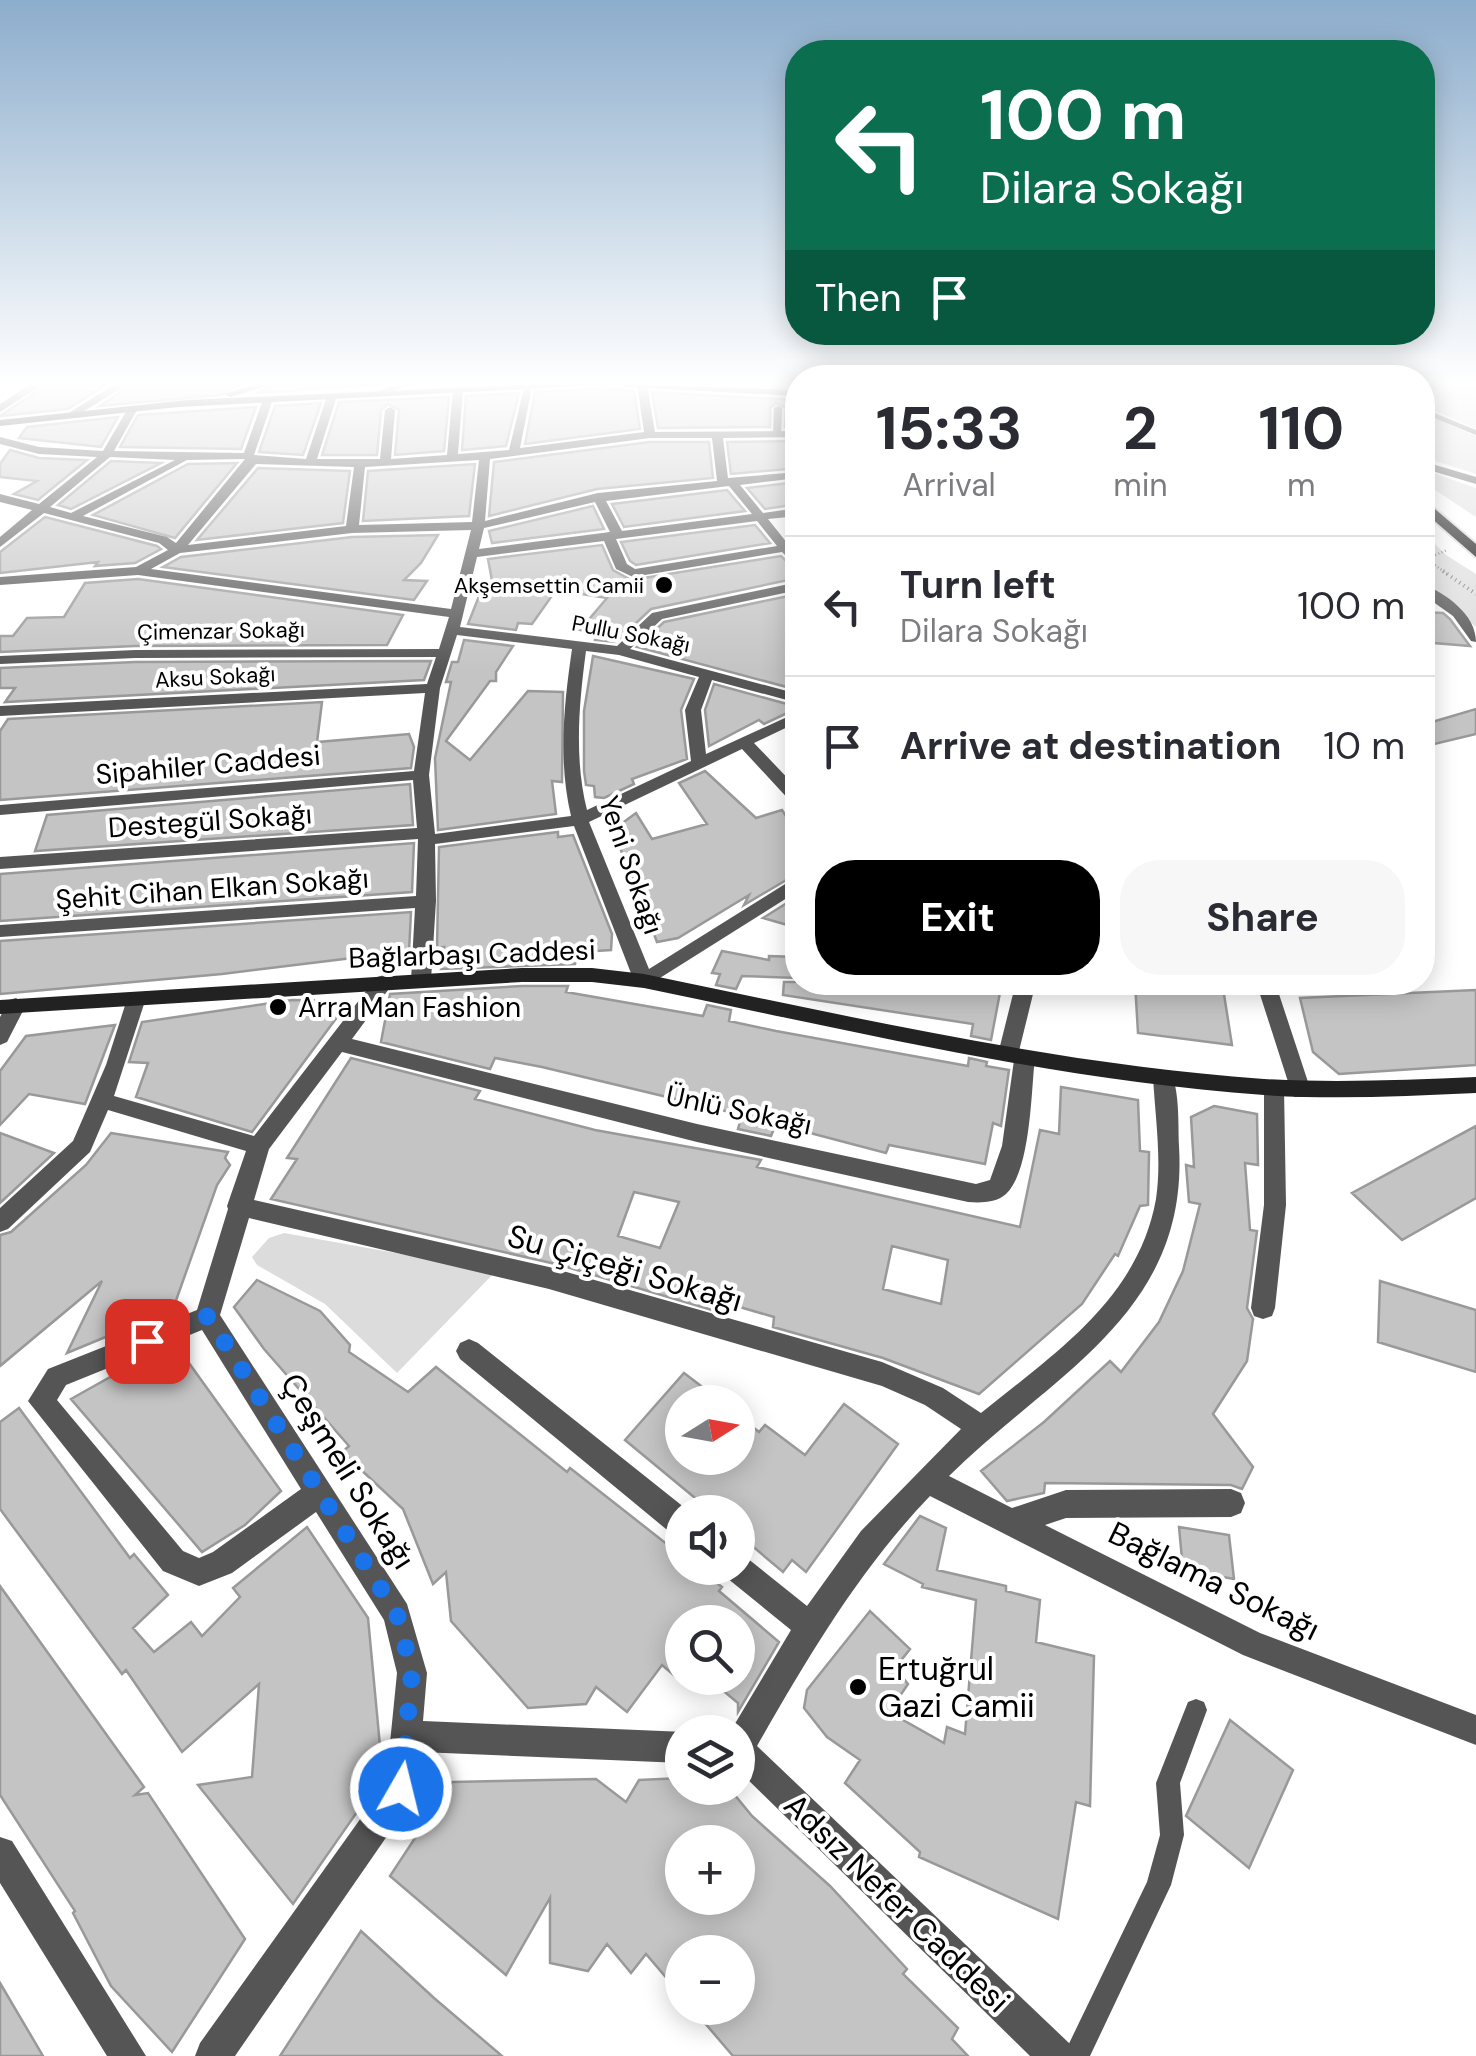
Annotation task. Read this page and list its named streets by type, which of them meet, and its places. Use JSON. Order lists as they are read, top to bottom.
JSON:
{
  "streets": {
    "street": [
      "Çimenzar Sokağı",
      "Pullu Sokağı",
      "Aksu Sokağı",
      "Sipahiler Caddesi",
      "Destegül Sokağı",
      "Yeni Sokağı",
      "Şehit Cihan Elkan Sokağı",
      "Bağlarbaşı Caddesi",
      "Ünlü Sokağı",
      "Su Çiçeği Sokağı",
      "Çeşmeli Sokağı",
      "Bağlama Sokağı",
      "Adsız Nefer Caddesi"
    ]
  },
  "crossings": [
    ["Pullu Sokağı", "Yeni Sokağı"],
    ["Destegül Sokağı", "Yeni Sokağı"],
    ["Yeni Sokağı", "Bağlarbaşı Caddesi"],
    ["Bağlarbaşı Caddesi", "Ünlü Sokağı"],
    ["Bağlarbaşı Caddesi", "Adsız Nefer Caddesi"],
    ["Su Çiçeği Sokağı", "Adsız Nefer Caddesi"],
    ["Bağlama Sokağı", "Adsız Nefer Caddesi"]
  ],
  "places": ["Akşemsettin Camii", "Arra Man Fashion", "Ertuğrul Gazi Camii"],
  "north": "right",
  "page": {
    "turn": ["100 m", "Dilara Sokağı"],
    "then": "Then",
    "eta": [
      "15:33",
      "Arrival",
      "2",
      "min",
      "110",
      "m"
    ],
    "list": [
      {
        "name": "Turn left",
        "note": "Dilara Sokağı",
        "value": "100 m"
      },
      {
        "name": "Arrive at destination",
        "value": "10 m"
      }
    ],
    "buttons": ["Exit", "Share"],
    "map_buttons": ["+", "−"]
  }
}
